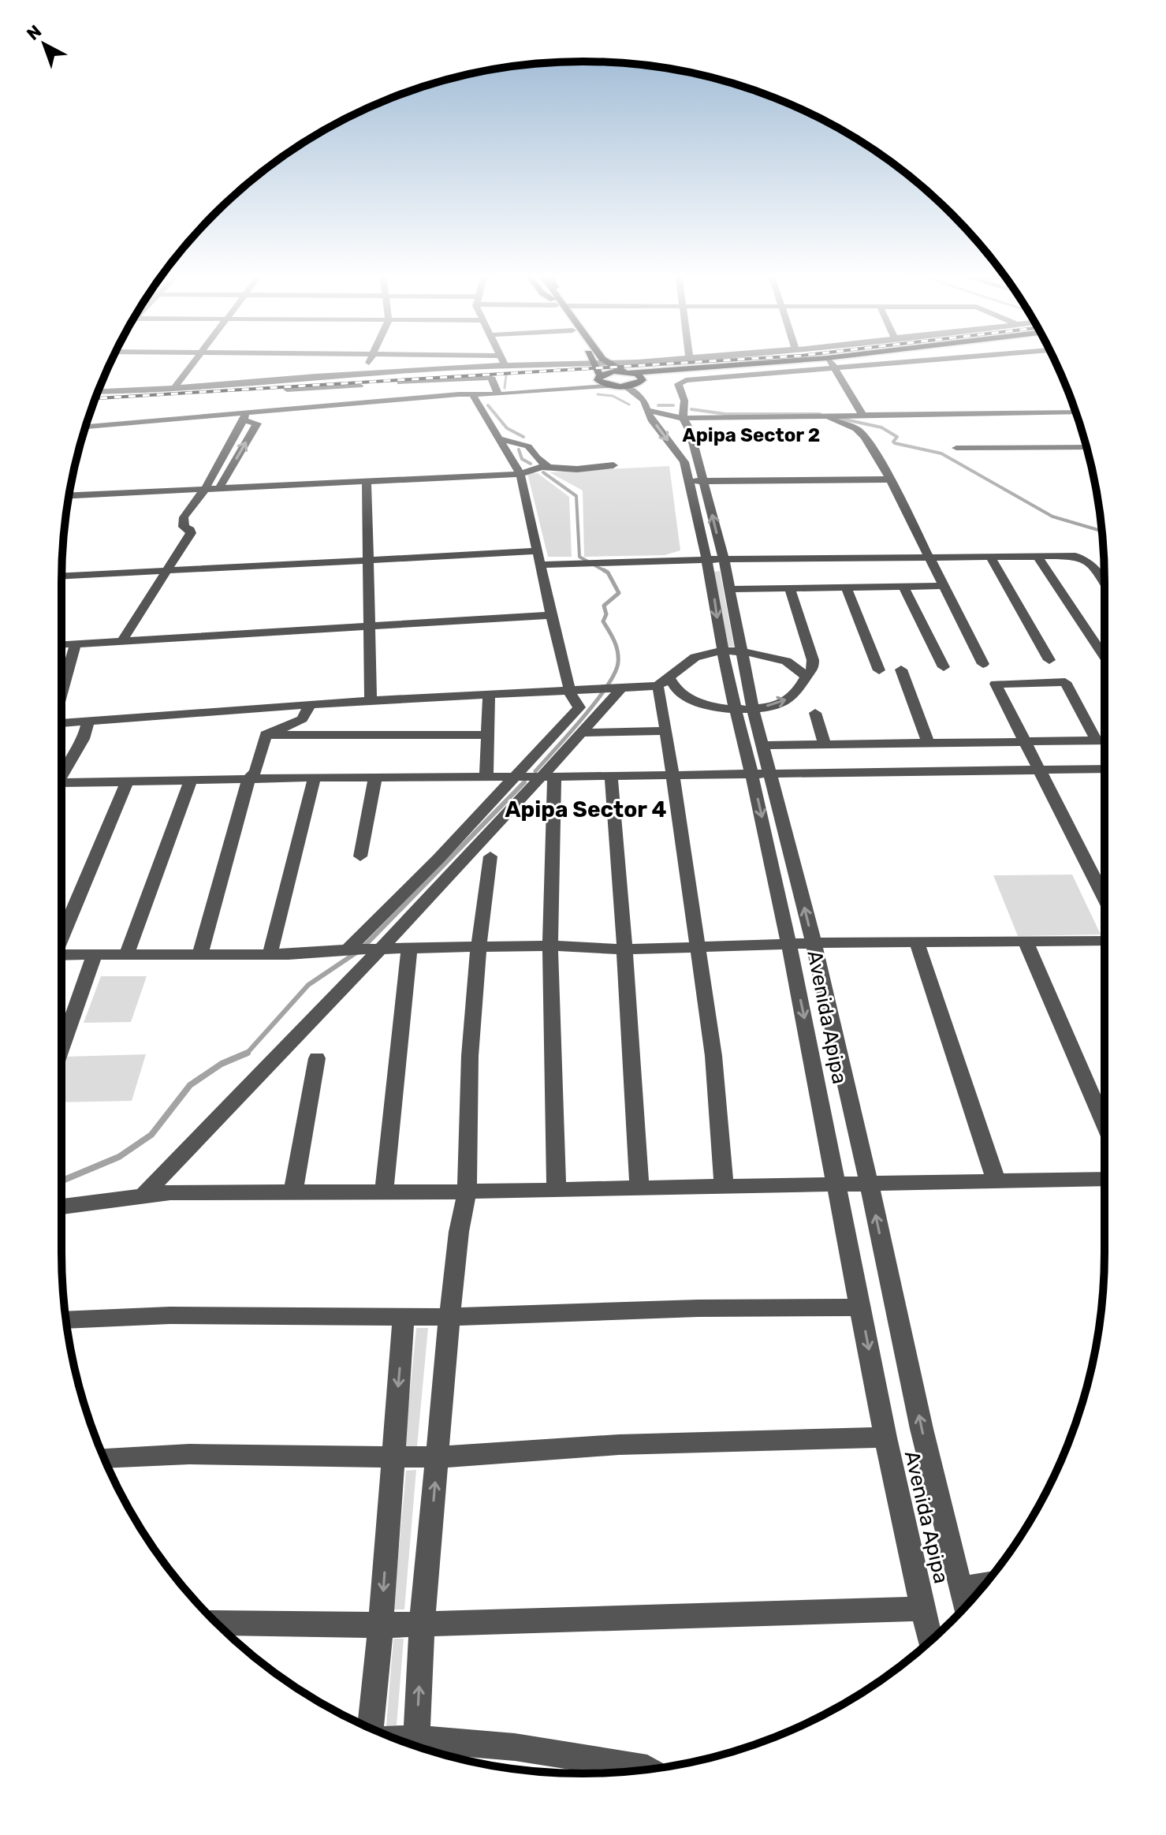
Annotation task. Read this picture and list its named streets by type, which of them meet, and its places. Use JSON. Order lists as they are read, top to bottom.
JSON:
{
  "streets": {
    "street": ["Avenida Apipa"]
  },
  "districts": ["Apipa Sector 2", "Apipa Sector 4"],
  "north": "top left"
}
